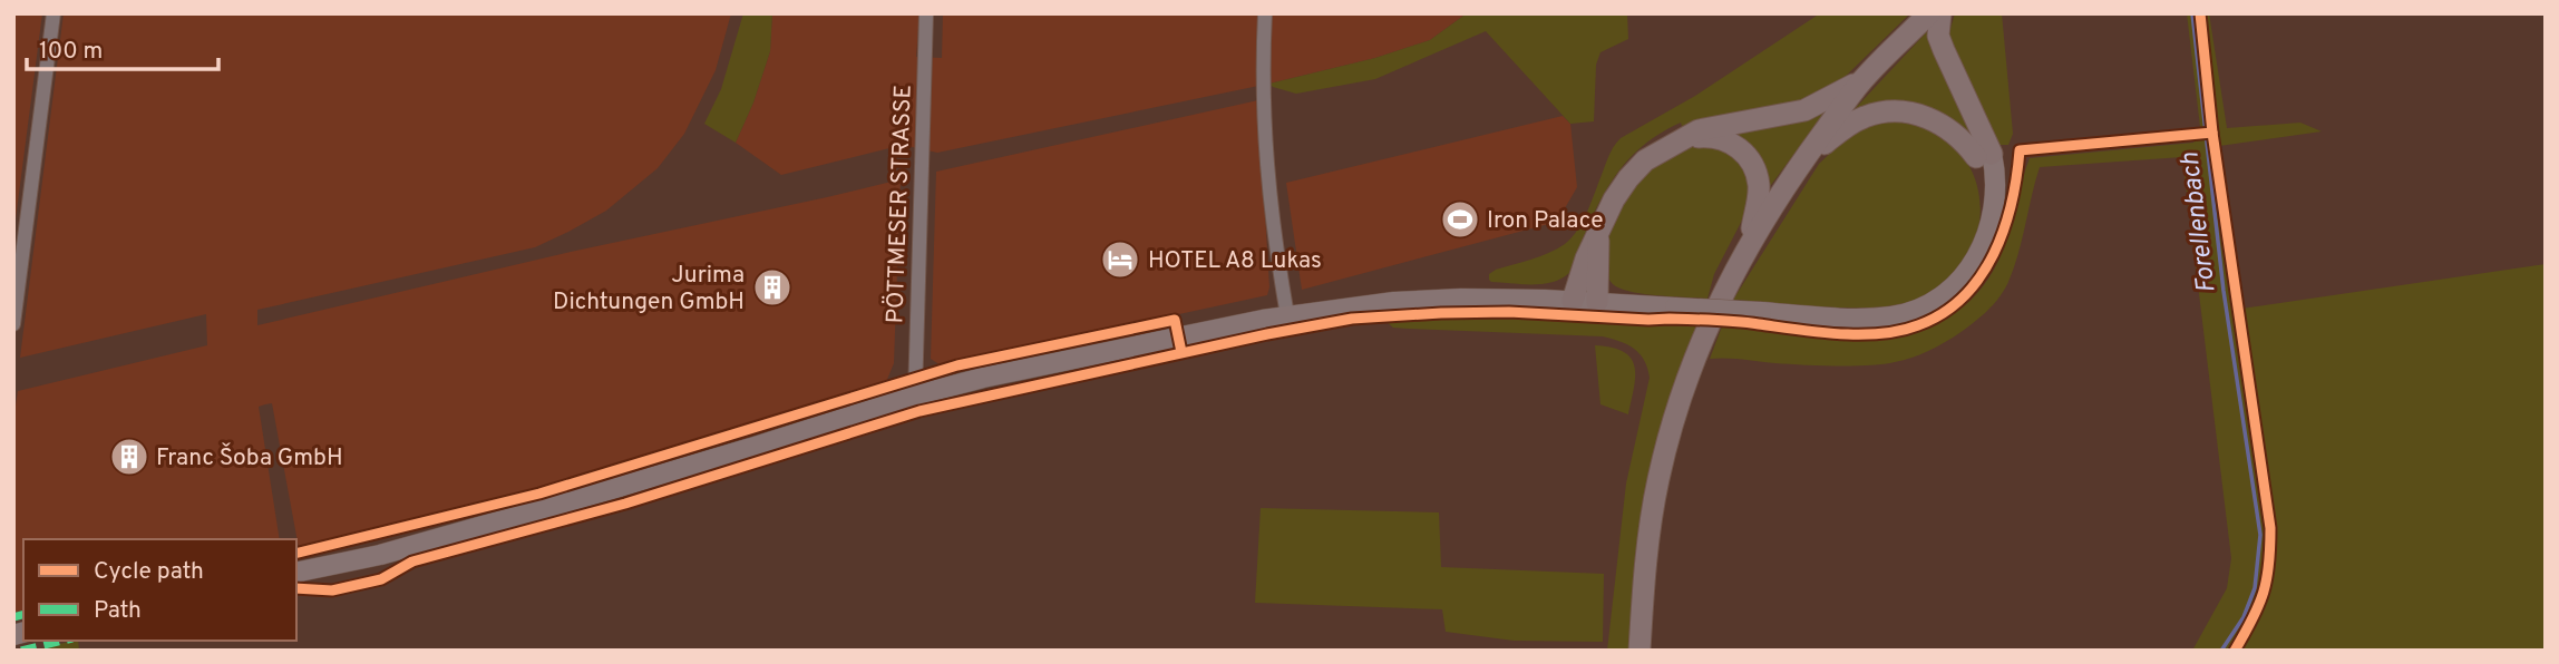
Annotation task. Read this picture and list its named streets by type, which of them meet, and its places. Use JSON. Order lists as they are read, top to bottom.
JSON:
{
  "streets": {
    "street": ["PÖTTMESER STRASSE"]
  },
  "water": ["Forellenbach"],
  "places": {
    "sports": ["Iron Palace"],
    "hotel": ["HOTEL A8 Lukas"],
    "building": ["Jurima Dichtungen GmbH", "Franc Šoba GmbH"]
  },
  "legend": ["Cycle path", "Path"],
  "scale_bar": "100 m"
}
